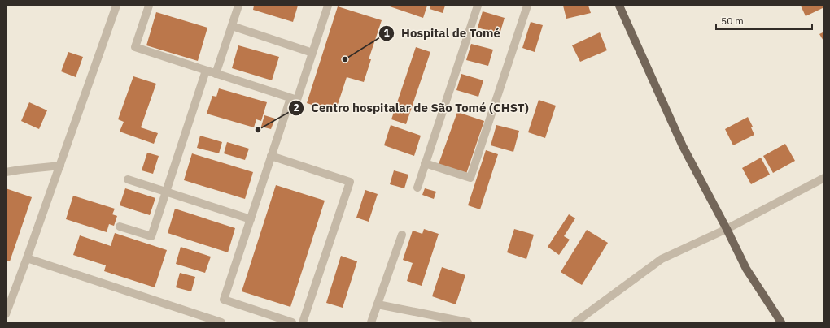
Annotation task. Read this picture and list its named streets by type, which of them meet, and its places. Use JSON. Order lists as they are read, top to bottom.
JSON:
{
  "places": ["Hospital de Tomé", "Centro hospitalar de São Tomé (CHST)"],
  "scale_bar": "50 m"
}
